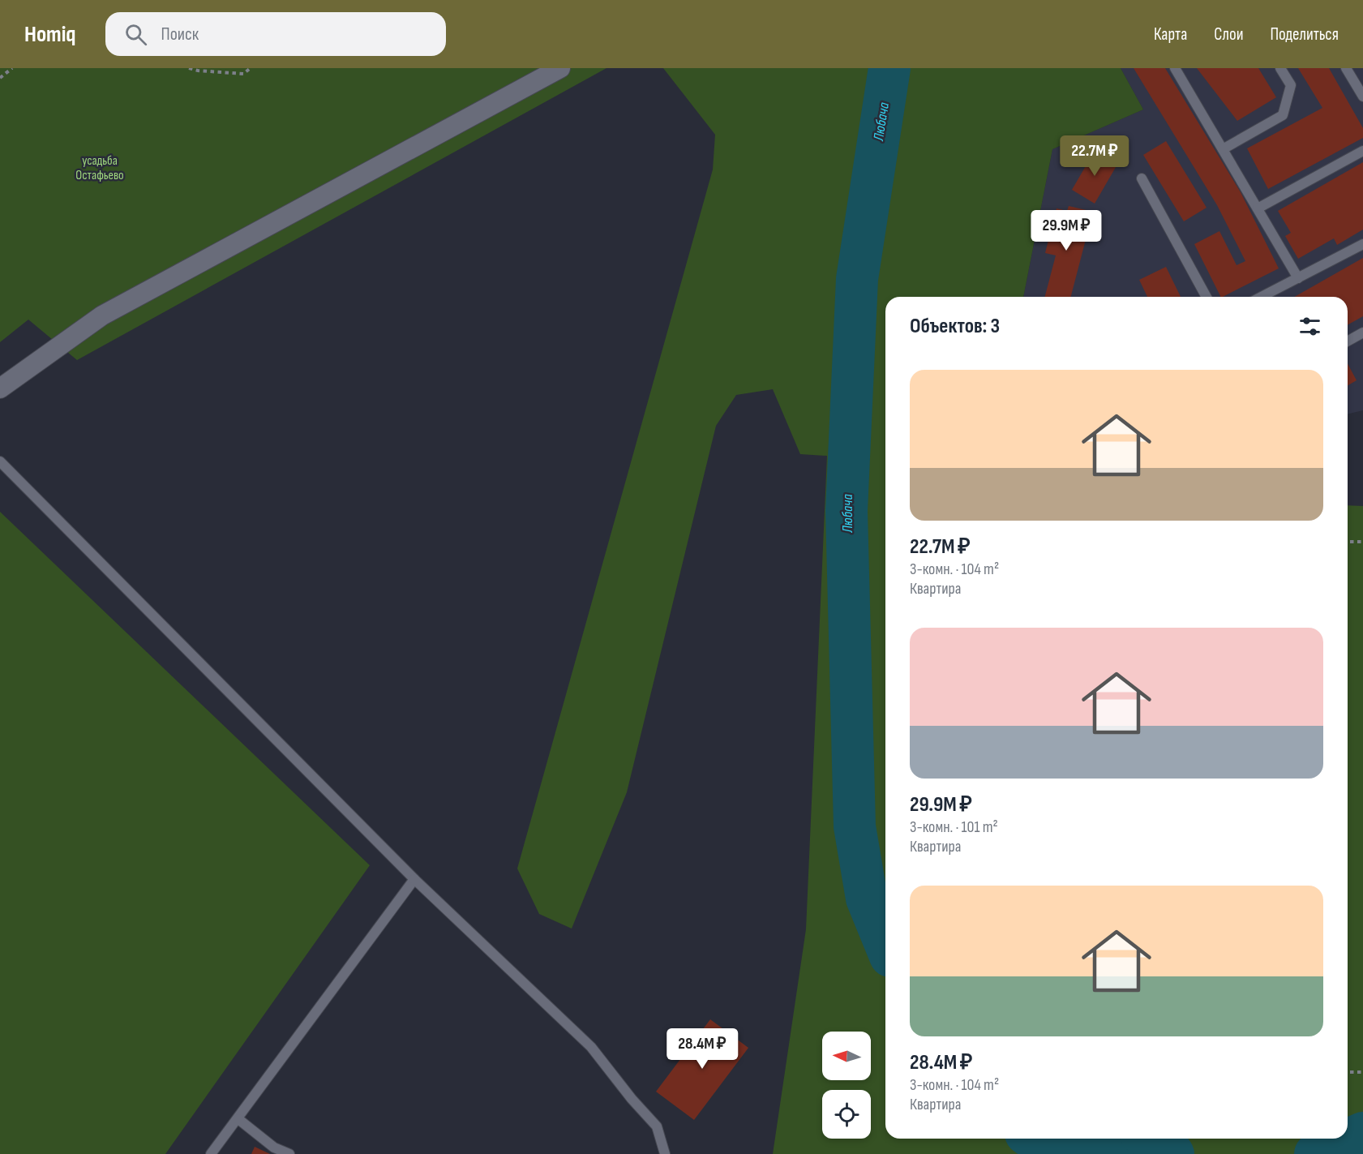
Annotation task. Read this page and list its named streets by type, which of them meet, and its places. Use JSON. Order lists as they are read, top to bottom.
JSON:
{
  "water": ["Любача"],
  "parks": ["усадьба Остафьево"],
  "north": "left",
  "page": {
    "header": "Homiq",
    "search": "Поиск",
    "nav": ["Карта", "Слои", "Поделиться"],
    "price": ["22.7M ₽", "29.9M ₽", "28.4M ₽"],
    "heading": "Объектов: 3",
    "list": [
      {
        "name": "22.7M ₽",
        "note": "3-комн. · 104 m² · Квартира"
      },
      {
        "name": "29.9M ₽",
        "note": "3-комн. · 101 m² · Квартира"
      },
      {
        "name": "28.4M ₽",
        "note": "3-комн. · 104 m² · Квартира"
      }
    ]
  }
}
